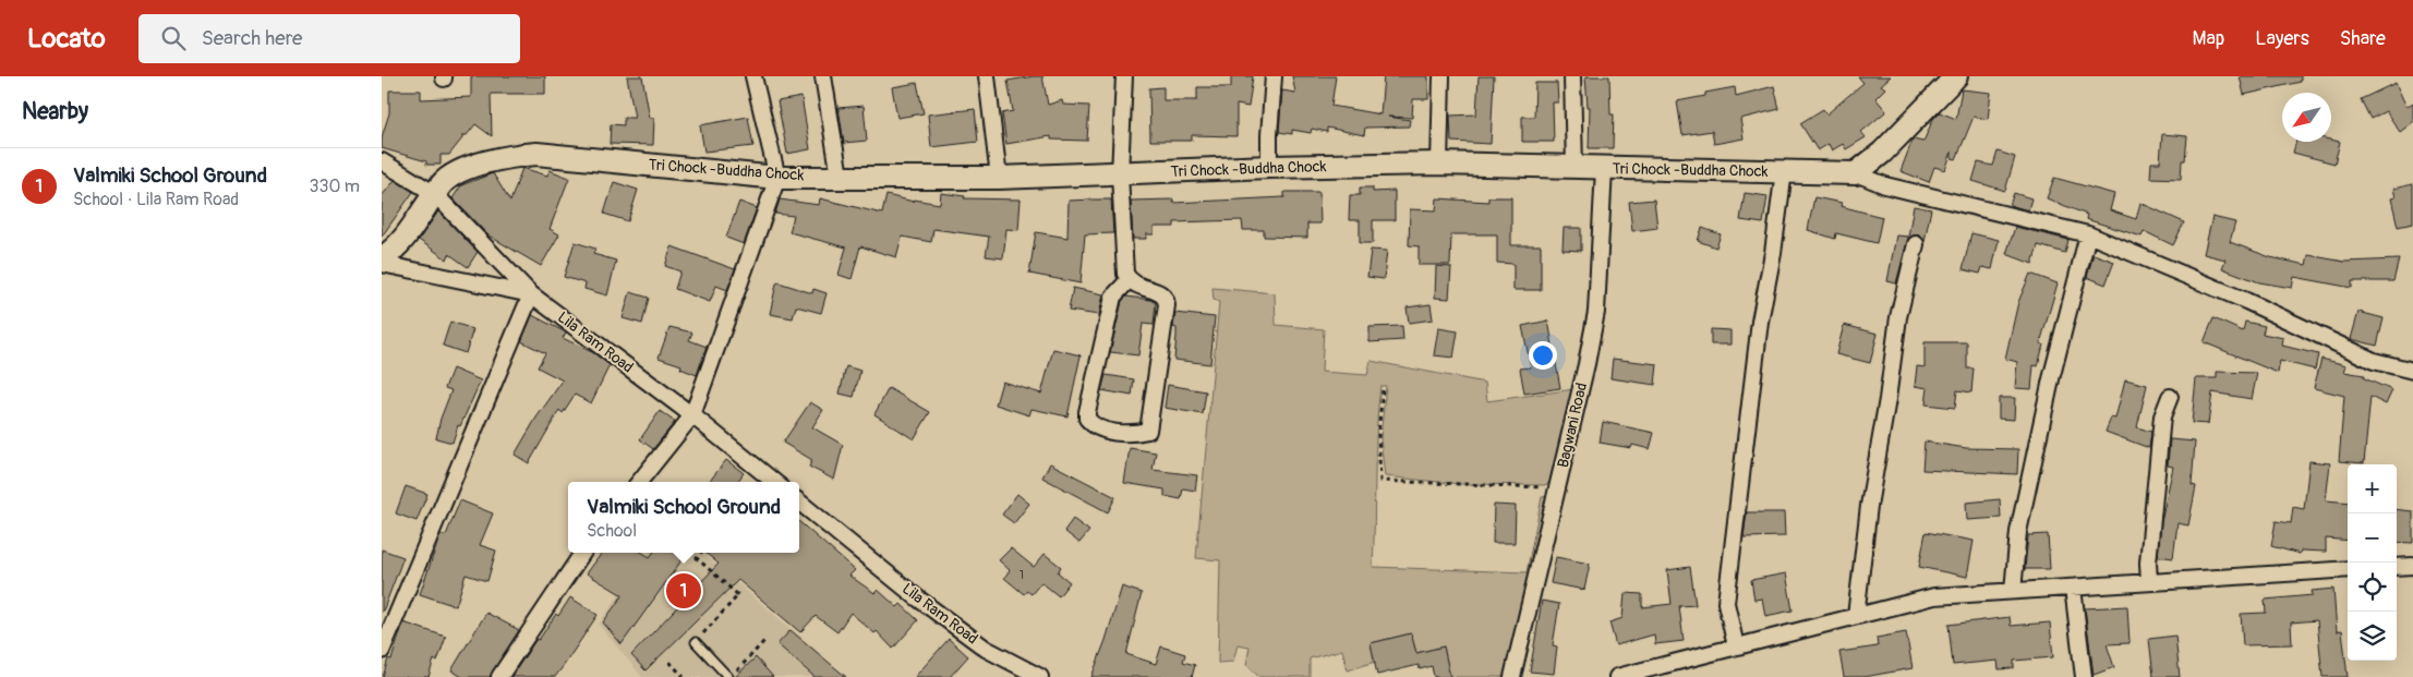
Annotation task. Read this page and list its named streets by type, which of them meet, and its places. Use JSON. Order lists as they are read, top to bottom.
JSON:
{
  "streets": {
    "street": ["Tri Chock -Buddha Chock", "Lila Ram Road", "Bagwani Road"]
  },
  "crossings": [
    ["Tri Chock -Buddha Chock", "Bagwani Road"]
  ],
  "house_numbers": ["1"],
  "north": "bottom left",
  "page": {
    "header": "Locato",
    "search": "Search here",
    "nav": ["Map", "Layers", "Share"],
    "heading": "Nearby",
    "list": [
      {
        "mark": "1",
        "name": "Valmiki School Ground",
        "note": "School · Lila Ram Road",
        "value": "330 m"
      }
    ],
    "map_buttons": ["+", "−"],
    "popup": ["Valmiki School Ground", "School"],
    "pins": "1"
  }
}
